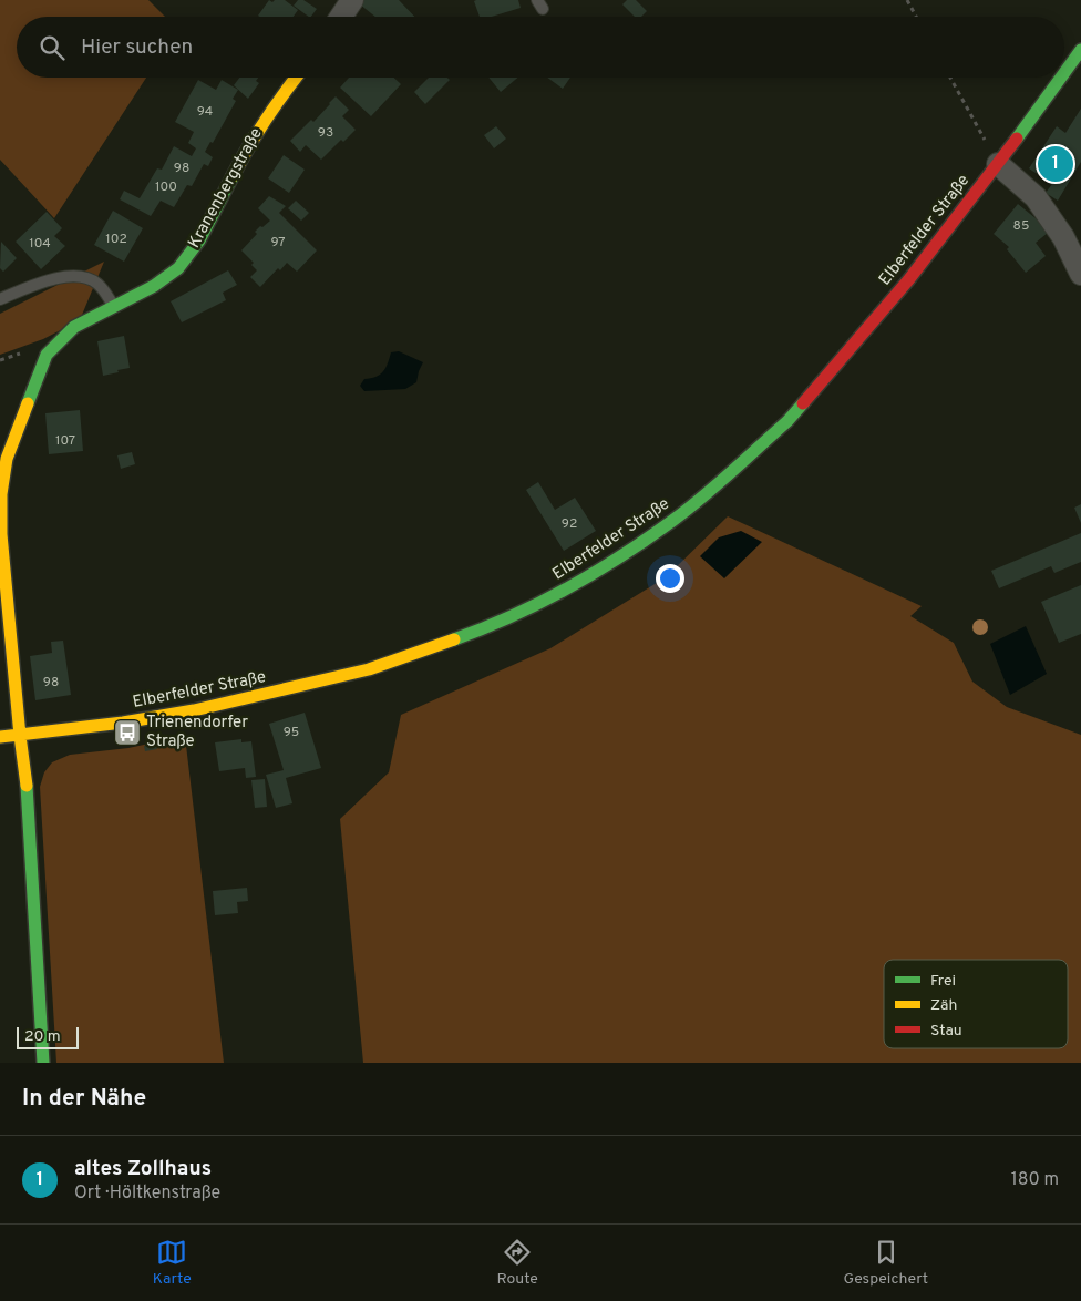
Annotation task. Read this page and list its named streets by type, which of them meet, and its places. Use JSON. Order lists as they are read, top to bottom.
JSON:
{
  "streets": {
    "main road": ["Kranenbergstraße", "Elberfelder Straße"]
  },
  "crossings": [
    ["Kranenbergstraße", "Elberfelder Straße"]
  ],
  "places": {
    "bus stop": ["Trienendorfer Straße"]
  },
  "house_numbers": [
    "94",
    "93",
    "98",
    "100",
    "85",
    "102",
    "97",
    "104",
    "107",
    "92",
    "98",
    "95"
  ],
  "legend": ["Frei", "Zäh", "Stau"],
  "scale_bar": "20 m",
  "page": {
    "search": "Hier suchen",
    "pins": "1",
    "scale": "20 m",
    "heading": "In der Nähe",
    "list": [
      {
        "mark": "1",
        "name": "altes Zollhaus",
        "note": "Ort · Höltkenstraße",
        "value": "180 m"
      }
    ],
    "nav": ["Karte", "Route", "Gespeichert"]
  }
}
